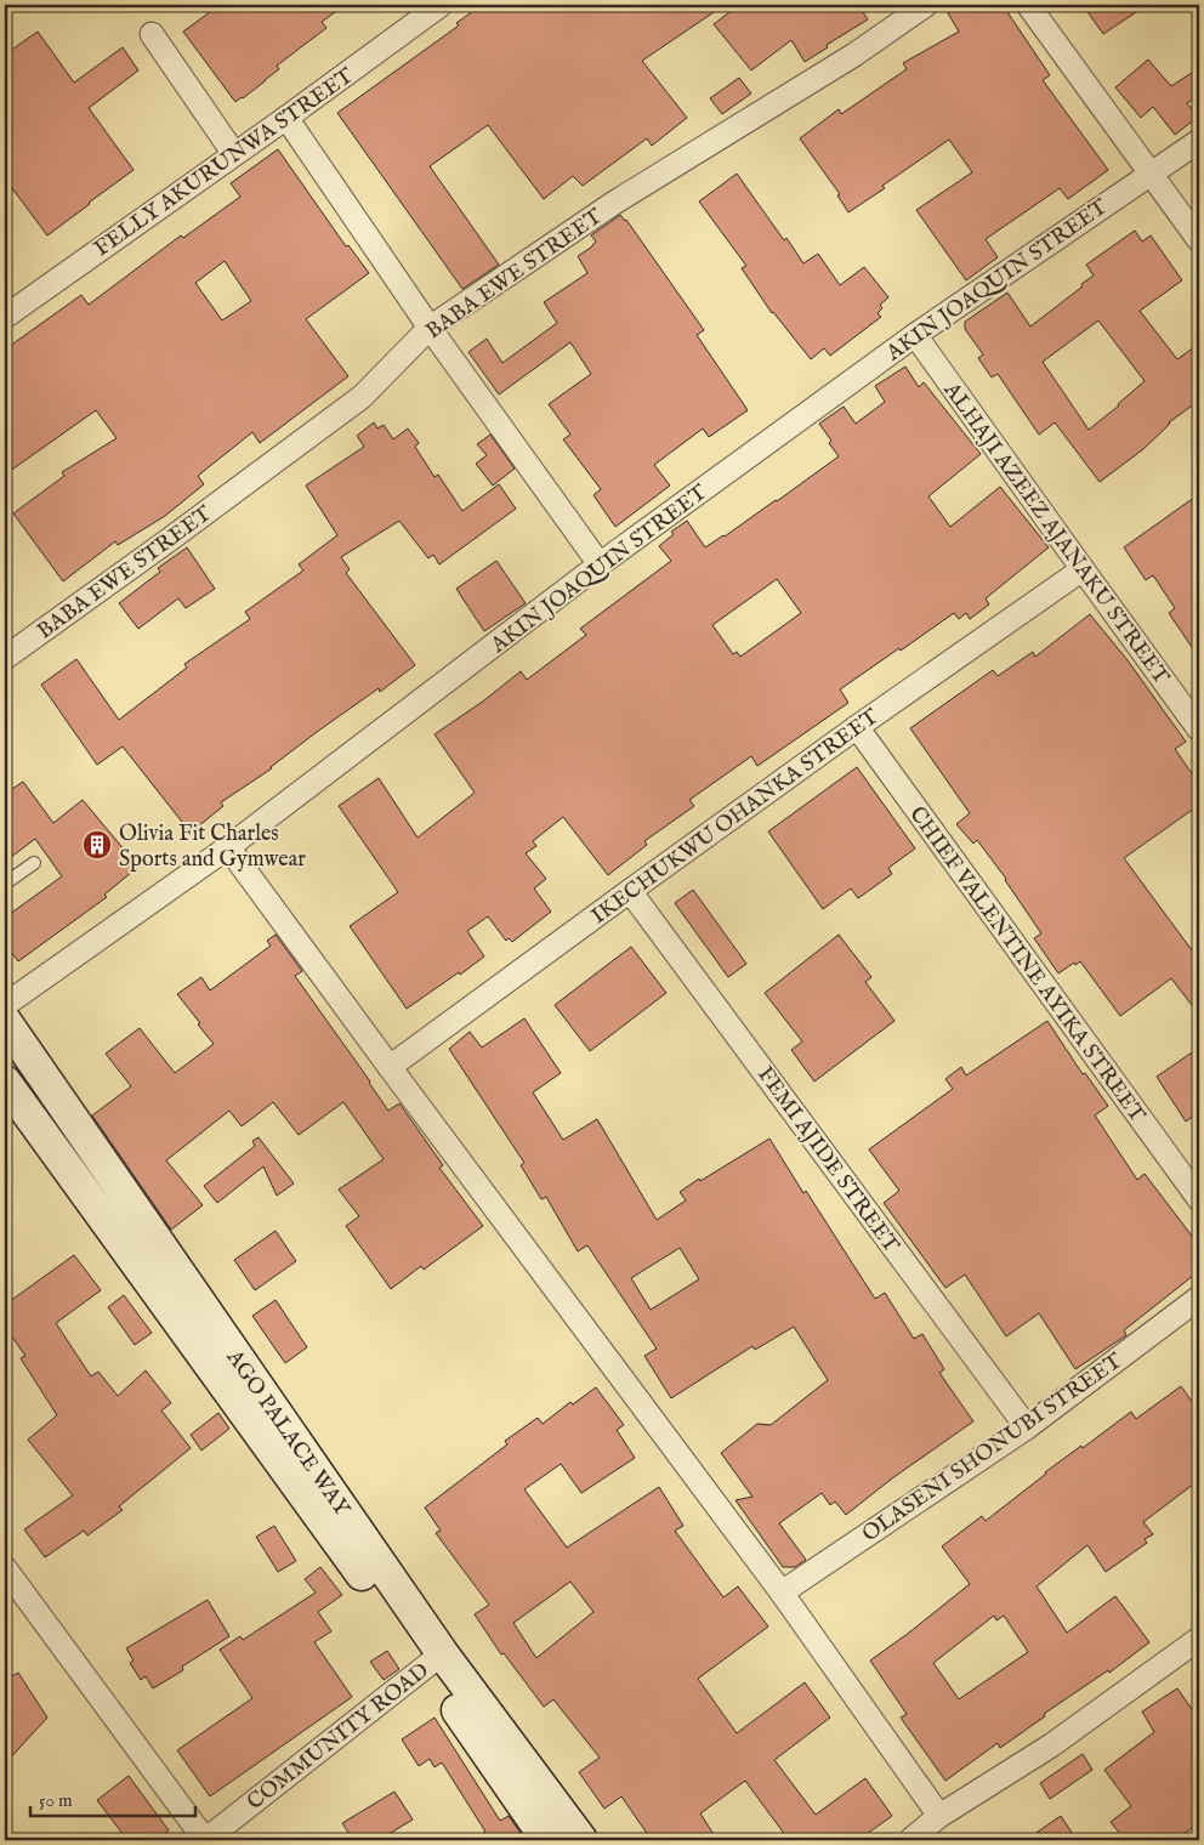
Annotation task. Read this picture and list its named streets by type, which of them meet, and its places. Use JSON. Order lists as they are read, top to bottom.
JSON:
{
  "streets": {
    "main road": ["AGO PALACE WAY"],
    "street": [
      "FELLY AKURUNWA STREET",
      "BABA EWE STREET",
      "AKIN JOAQUIN STREET",
      "ALHAJI AZEEZ AJANAKU STREET",
      "IKECHUKWU OHANKA STREET",
      "CHIEF VALENTINE AYIKA STREET",
      "FEMI AJIDE STREET",
      "OLASENI SHONUBI STREET",
      "COMMUNITY ROAD"
    ]
  },
  "crossings": [
    ["AKIN JOAQUIN STREET", "ALHAJI AZEEZ AJANAKU STREET"],
    ["ALHAJI AZEEZ AJANAKU STREET", "IKECHUKWU OHANKA STREET"],
    ["IKECHUKWU OHANKA STREET", "CHIEF VALENTINE AYIKA STREET"],
    ["IKECHUKWU OHANKA STREET", "FEMI AJIDE STREET"],
    ["FEMI AJIDE STREET", "OLASENI SHONUBI STREET"],
    ["AGO PALACE WAY", "COMMUNITY ROAD"]
  ],
  "places": {
    "building": ["Olivia Fit Charles Sports and Gymwear"]
  },
  "scale_bar": "50 m"
}
